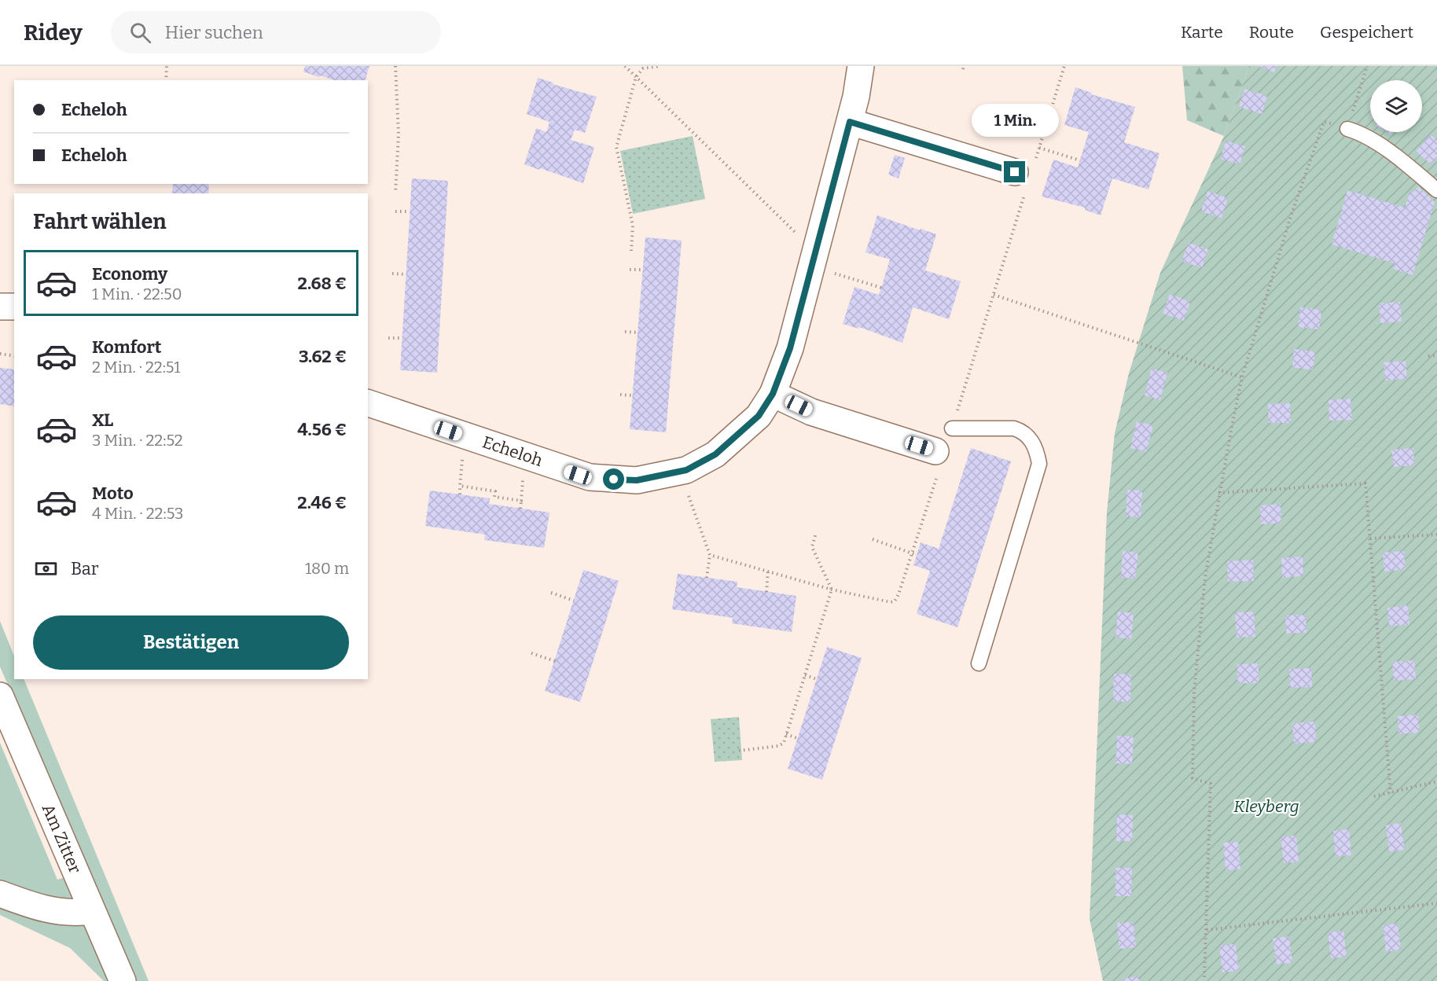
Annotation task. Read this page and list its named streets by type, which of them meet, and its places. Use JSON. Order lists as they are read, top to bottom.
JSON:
{
  "streets": {
    "street": ["Echeloh", "Am Zitter"]
  },
  "parks": ["Kleyberg"],
  "page": {
    "header": "Ridey",
    "search": "Hier suchen",
    "nav": ["Karte", "Route", "Gespeichert"],
    "banner": ["Echeloh", "Echeloh"],
    "bubble": "1 Min.",
    "heading": "Fahrt wählen",
    "list": [
      {
        "name": "Economy",
        "note": "1 Min. · 22:50",
        "value": "2.68 €"
      },
      {
        "name": "Komfort",
        "note": "2 Min. · 22:51",
        "value": "3.62 €"
      },
      {
        "name": "XL",
        "note": "3 Min. · 22:52",
        "value": "4.56 €"
      },
      {
        "name": "Moto",
        "note": "4 Min. · 22:53",
        "value": "2.46 €"
      }
    ],
    "pay": ["Bar", "180 m"],
    "buttons": "Bestätigen"
  }
}
